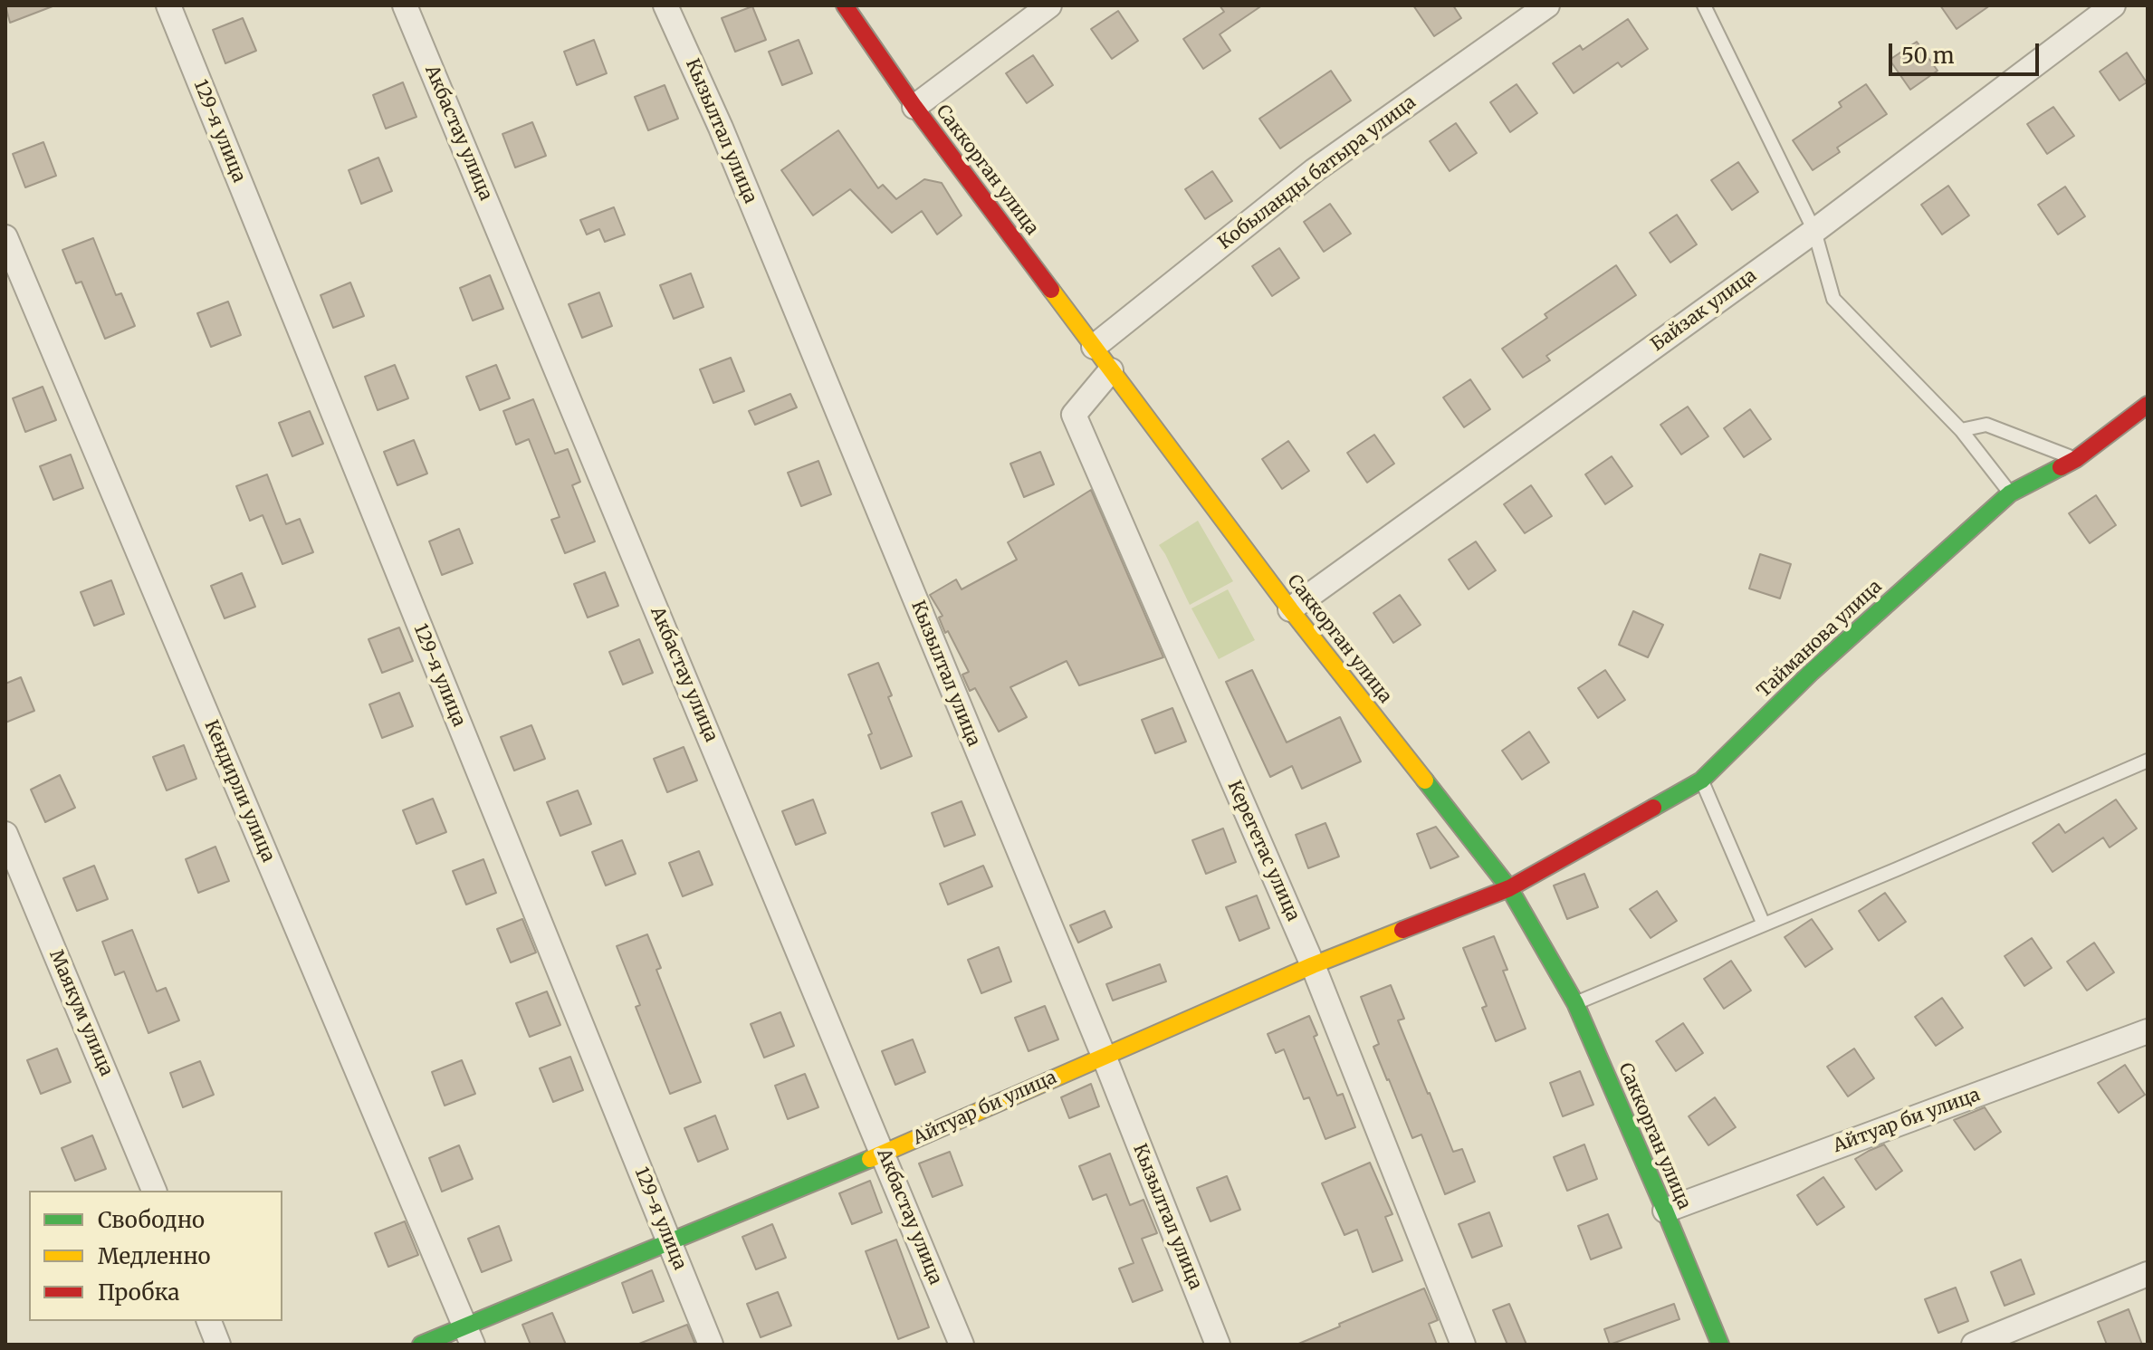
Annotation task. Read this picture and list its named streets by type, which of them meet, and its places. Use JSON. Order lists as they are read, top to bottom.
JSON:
{
  "streets": {
    "street": [
      "129-я улица",
      "Кызылтал улица",
      "Акбастау улица",
      "Саккорган улица",
      "Кобыланды батыра улица",
      "Байзак улица",
      "Тайманова улица",
      "Кендирли улица",
      "Керегетас улица",
      "Маякум улица",
      "Айтуар би улица"
    ]
  },
  "crossings": [
    ["129-я улица", "Айтуар би улица"],
    ["Кызылтал улица", "Айтуар би улица"],
    ["Акбастау улица", "Айтуар би улица"],
    ["Саккорган улица", "Кобыланды батыра улица"],
    ["Саккорган улица", "Байзак улица"],
    ["Саккорган улица", "Тайманова улица"],
    ["Саккорган улица", "Керегетас улица"],
    ["Саккорган улица", "Айтуар би улица"],
    ["Тайманова улица", "Айтуар би улица"],
    ["Кендирли улица", "Айтуар би улица"],
    ["Керегетас улица", "Айтуар би улица"]
  ],
  "legend": ["Свободно", "Медленно", "Пробка"],
  "scale_bar": "50 m"
}
